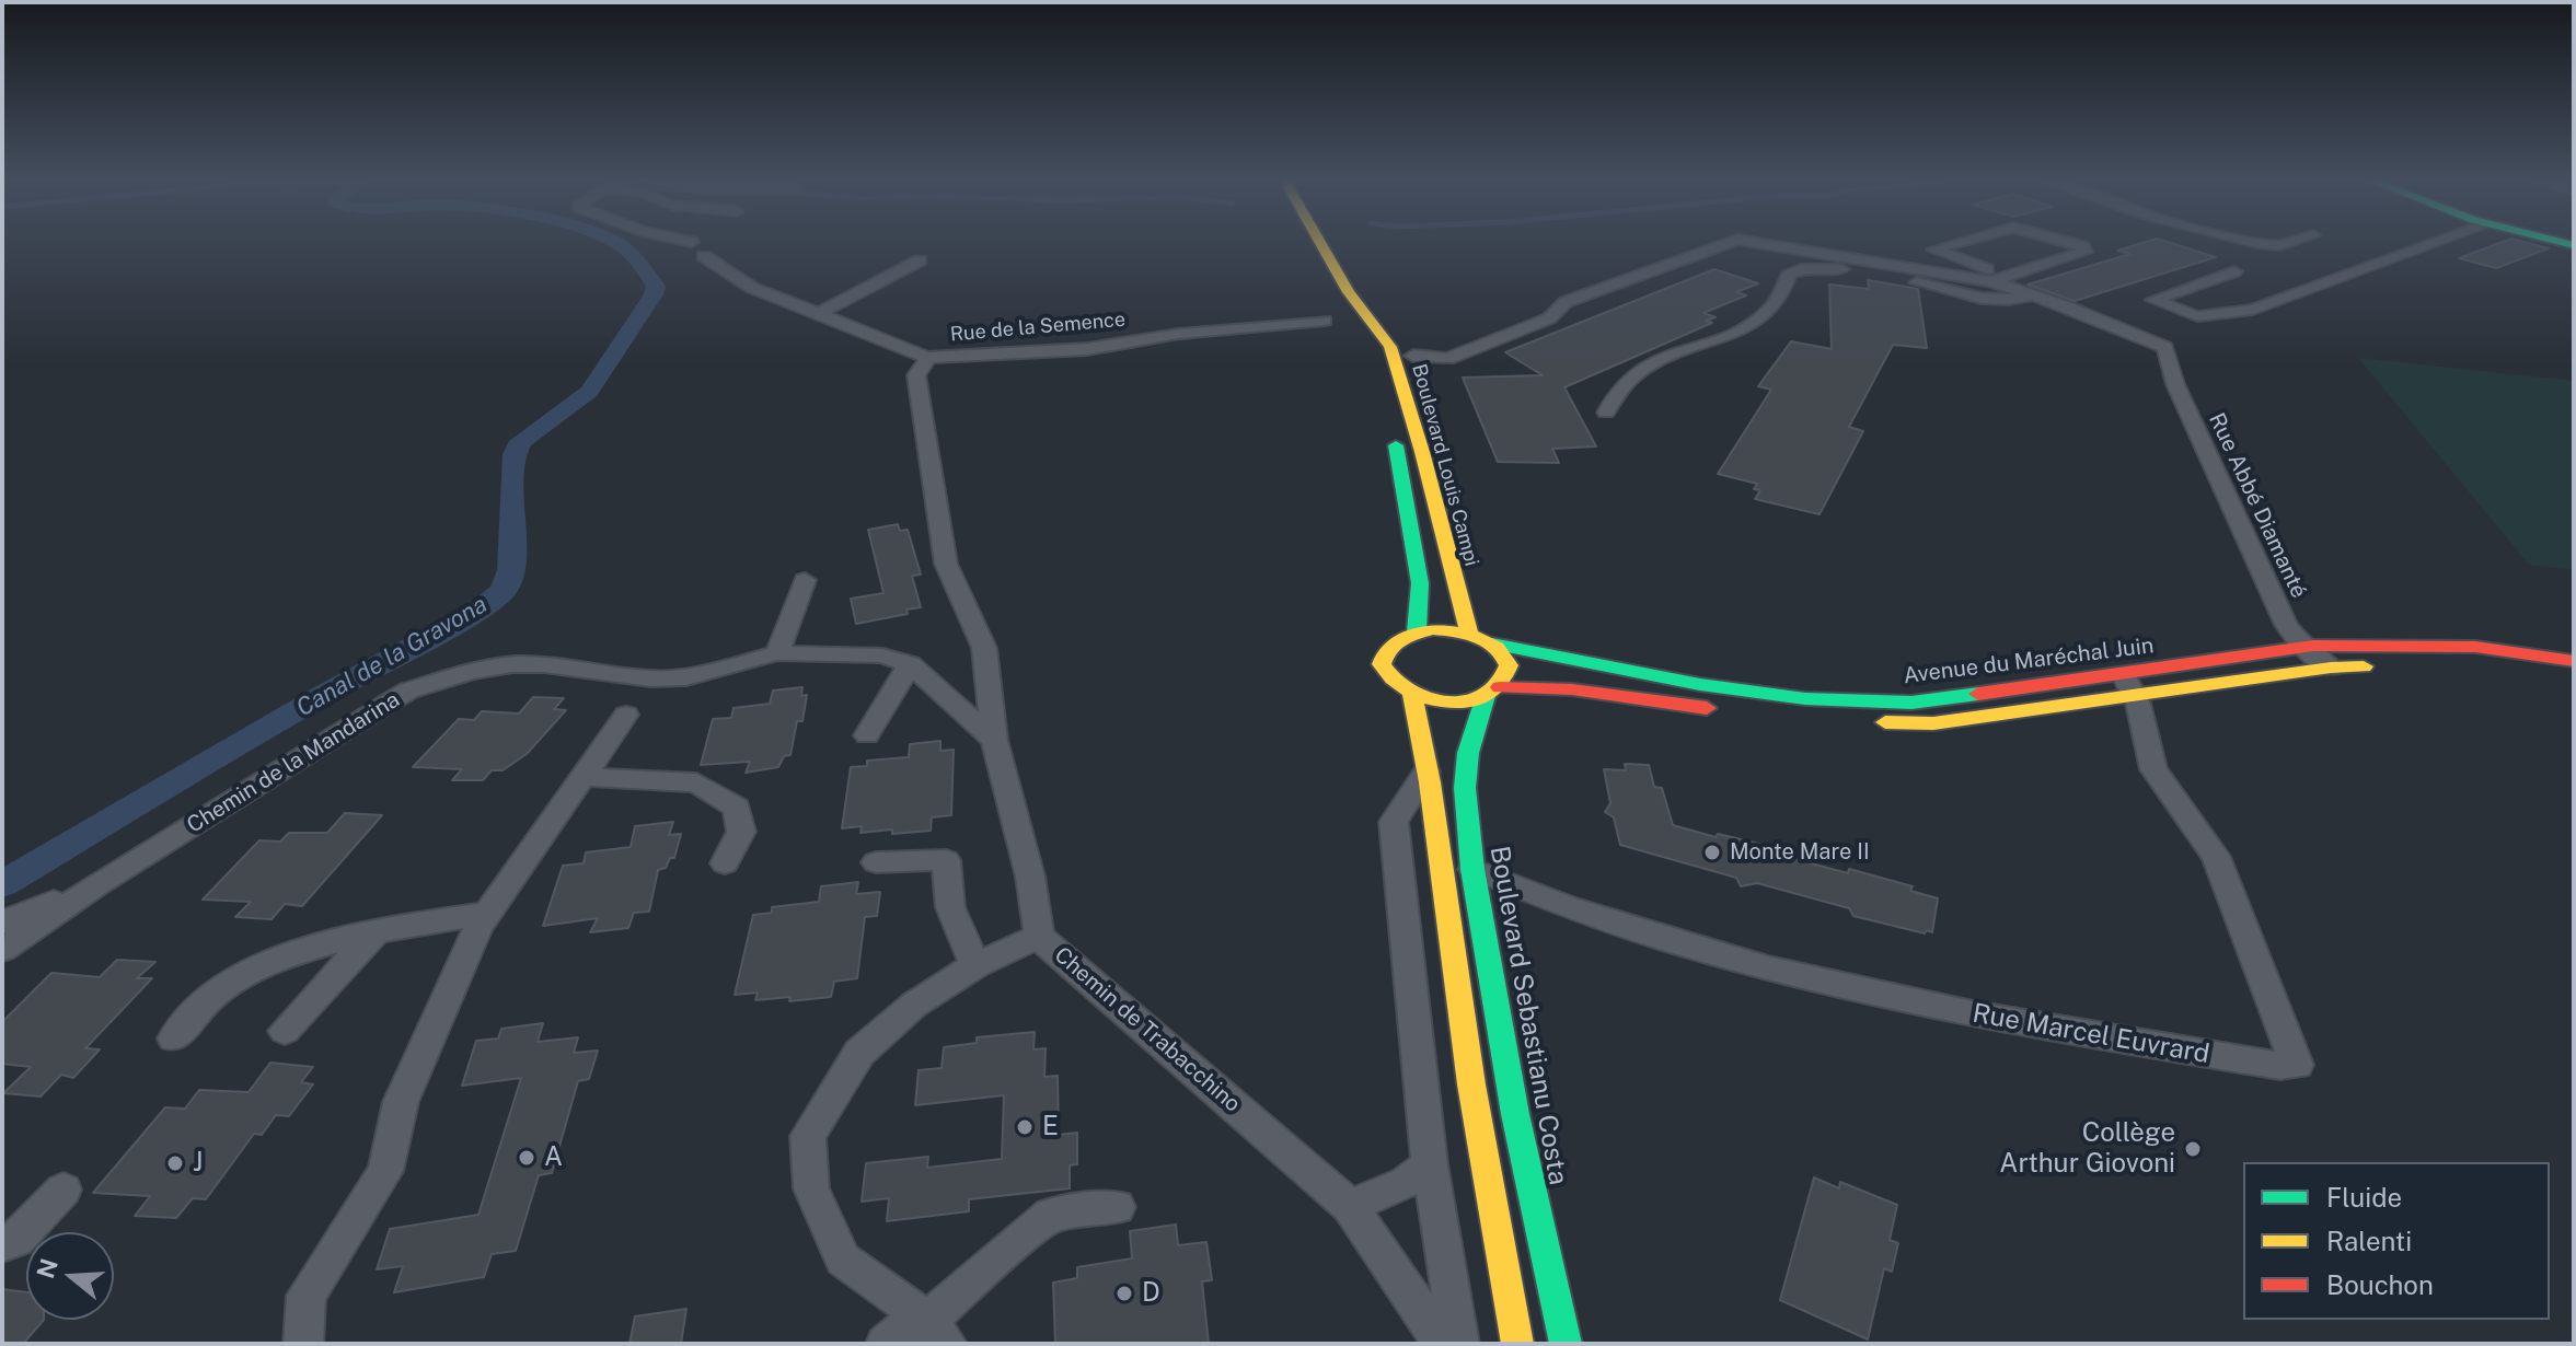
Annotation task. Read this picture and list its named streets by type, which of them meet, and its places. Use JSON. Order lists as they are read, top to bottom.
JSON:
{
  "streets": {
    "main road": ["Boulevard Louis Campi", "Avenue du Maréchal Juin", "Boulevard Sebastianu Costa"],
    "street": [
      "Rue de la Semence",
      "Rue Abbé Diamanté",
      "Chemin de la Mandarina",
      "Chemin de Trabacchino",
      "Rue Marcel Euvrard"
    ]
  },
  "crossings": [
    ["Rue de la Semence", "Chemin de Trabacchino"],
    ["Boulevard Louis Campi", "Avenue du Maréchal Juin"],
    ["Boulevard Louis Campi", "Boulevard Sebastianu Costa"],
    ["Rue Abbé Diamanté", "Avenue du Maréchal Juin"],
    ["Avenue du Maréchal Juin", "Boulevard Sebastianu Costa"],
    ["Avenue du Maréchal Juin", "Rue Marcel Euvrard"],
    ["Chemin de la Mandarina", "Chemin de Trabacchino"],
    ["Boulevard Sebastianu Costa", "Rue Marcel Euvrard"]
  ],
  "water": ["Canal de la Gravona"],
  "places": [
    "Monte Mare II",
    "E",
    "Collège Arthur Giovoni",
    "A",
    "J",
    "D"
  ],
  "legend": ["Fluide", "Ralenti", "Bouchon"],
  "north": "left"
}
